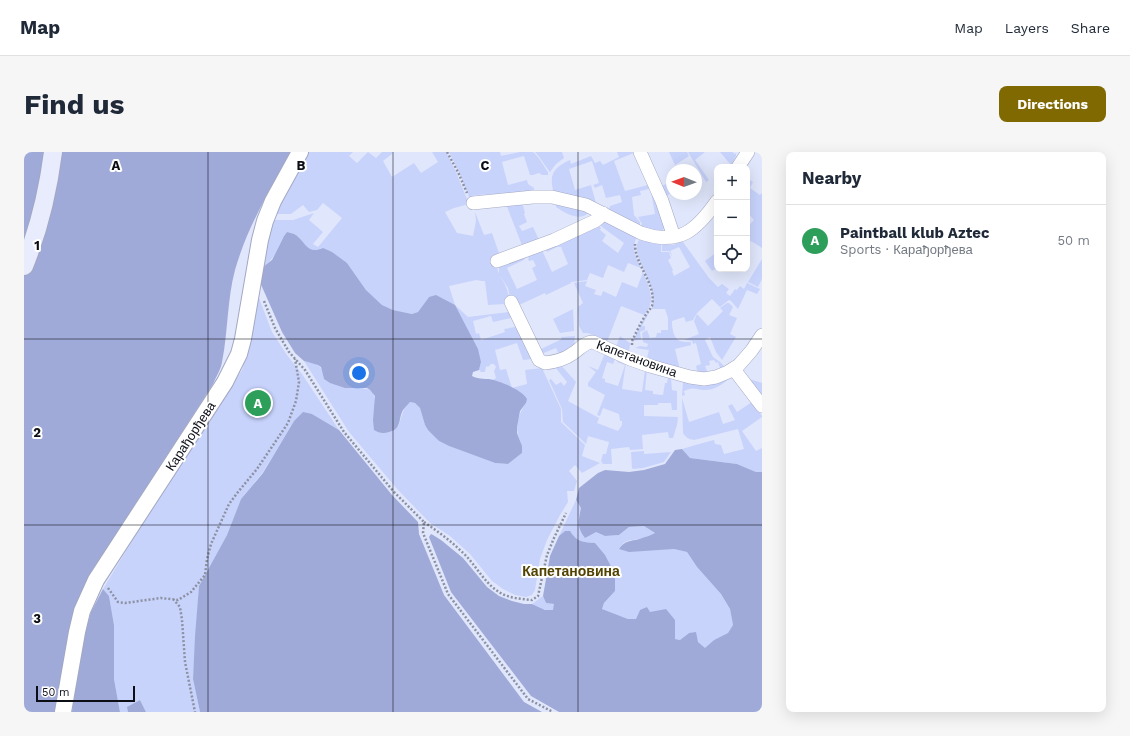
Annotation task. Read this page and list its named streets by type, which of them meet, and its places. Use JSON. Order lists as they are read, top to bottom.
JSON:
{
  "streets": {
    "street": ["Капетановина", "Карађорђева"]
  },
  "districts": ["Капетановина"],
  "scale_bar": "50 m",
  "north": "left",
  "page": {
    "header": "Map",
    "nav": ["Map", "Layers", "Share"],
    "buttons": "Directions",
    "title": "Find us",
    "heading": "Nearby",
    "map_buttons": ["+", "−"],
    "list": [
      {
        "mark": "A",
        "name": "Paintball klub Aztec",
        "note": "Sports · Карађорђева",
        "value": "50 m"
      }
    ],
    "pins": "A",
    "scale": "50 m"
  },
  "grid": {
    "columns": ["A", "B", "C"],
    "rows": ["1", "2", "3"]
  }
}
